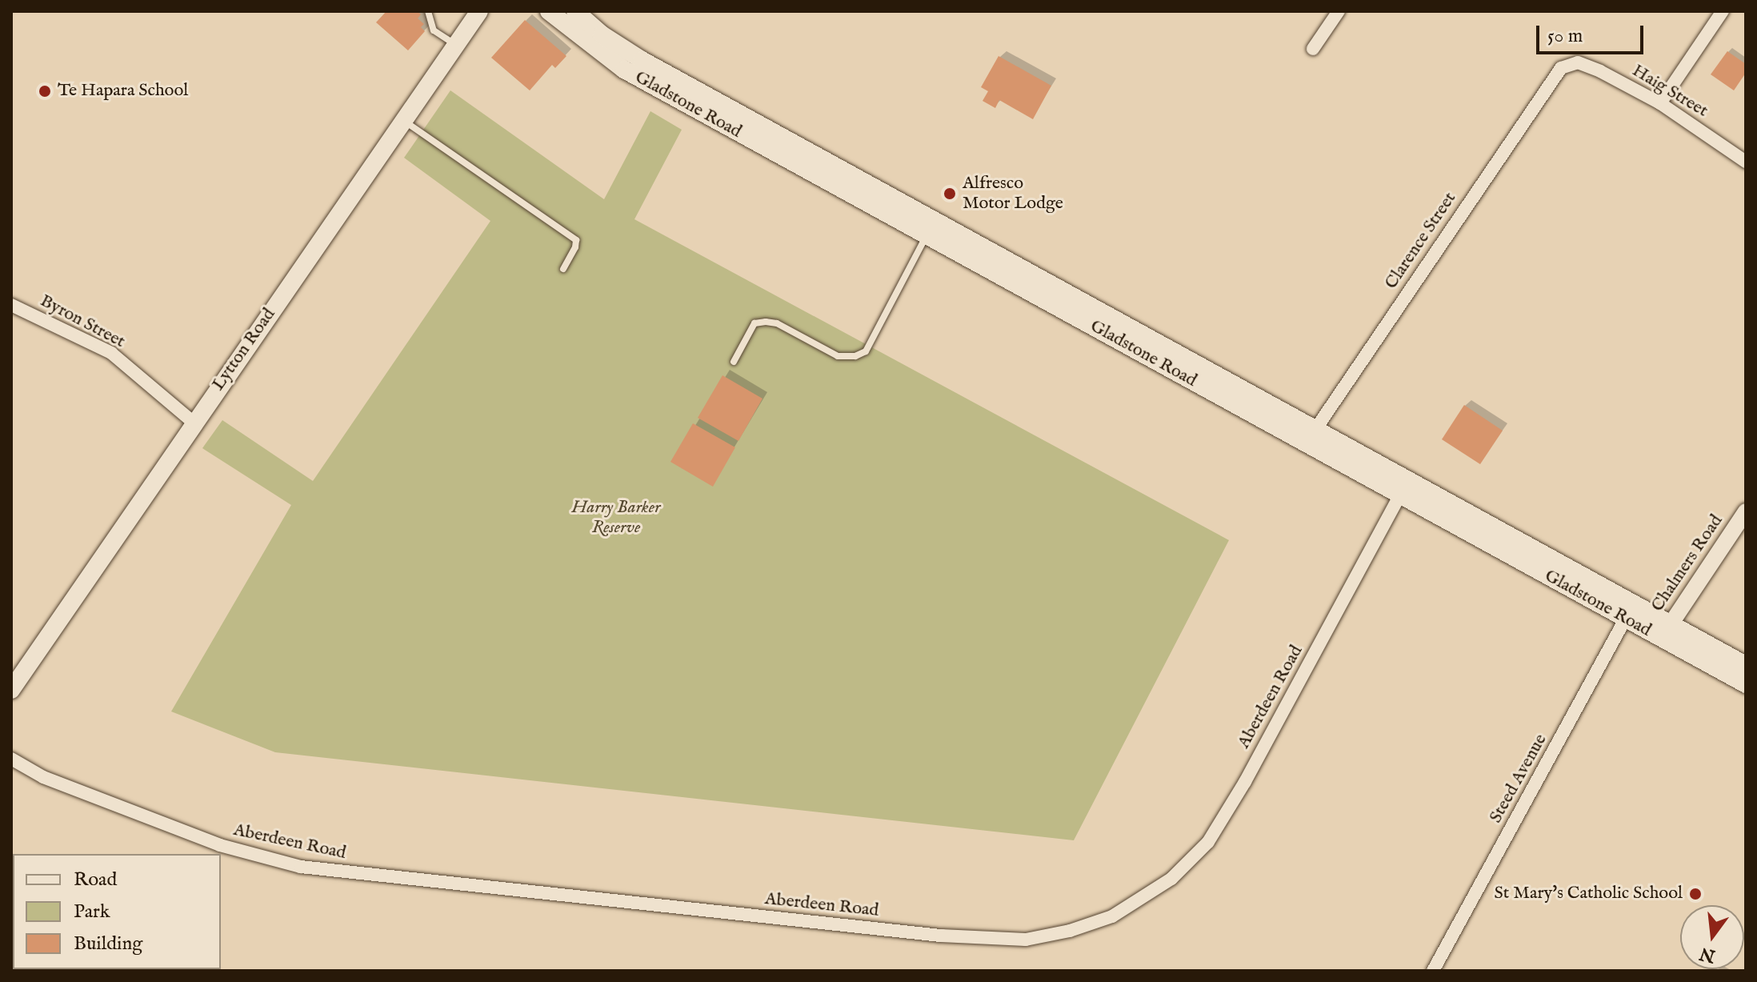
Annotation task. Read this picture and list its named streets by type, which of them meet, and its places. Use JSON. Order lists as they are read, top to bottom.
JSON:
{
  "streets": {
    "main road": ["Gladstone Road", "Lytton Road"],
    "street": [
      "Haig Street",
      "Clarence Street",
      "Byron Street",
      "Chalmers Road",
      "Aberdeen Road",
      "Steed Avenue"
    ]
  },
  "crossings": [
    ["Haig Street", "Clarence Street"],
    ["Gladstone Road", "Clarence Street"],
    ["Gladstone Road", "Chalmers Road"],
    ["Gladstone Road", "Aberdeen Road"],
    ["Gladstone Road", "Steed Avenue"],
    ["Byron Street", "Lytton Road"]
  ],
  "parks": ["Harry Barker Reserve"],
  "places": ["Te Hapara School", "Alfresco Motor Lodge", "St Mary's Catholic School"],
  "legend": ["Road", "Park", "Building"],
  "scale_bar": "50 m",
  "north": "bottom"
}
